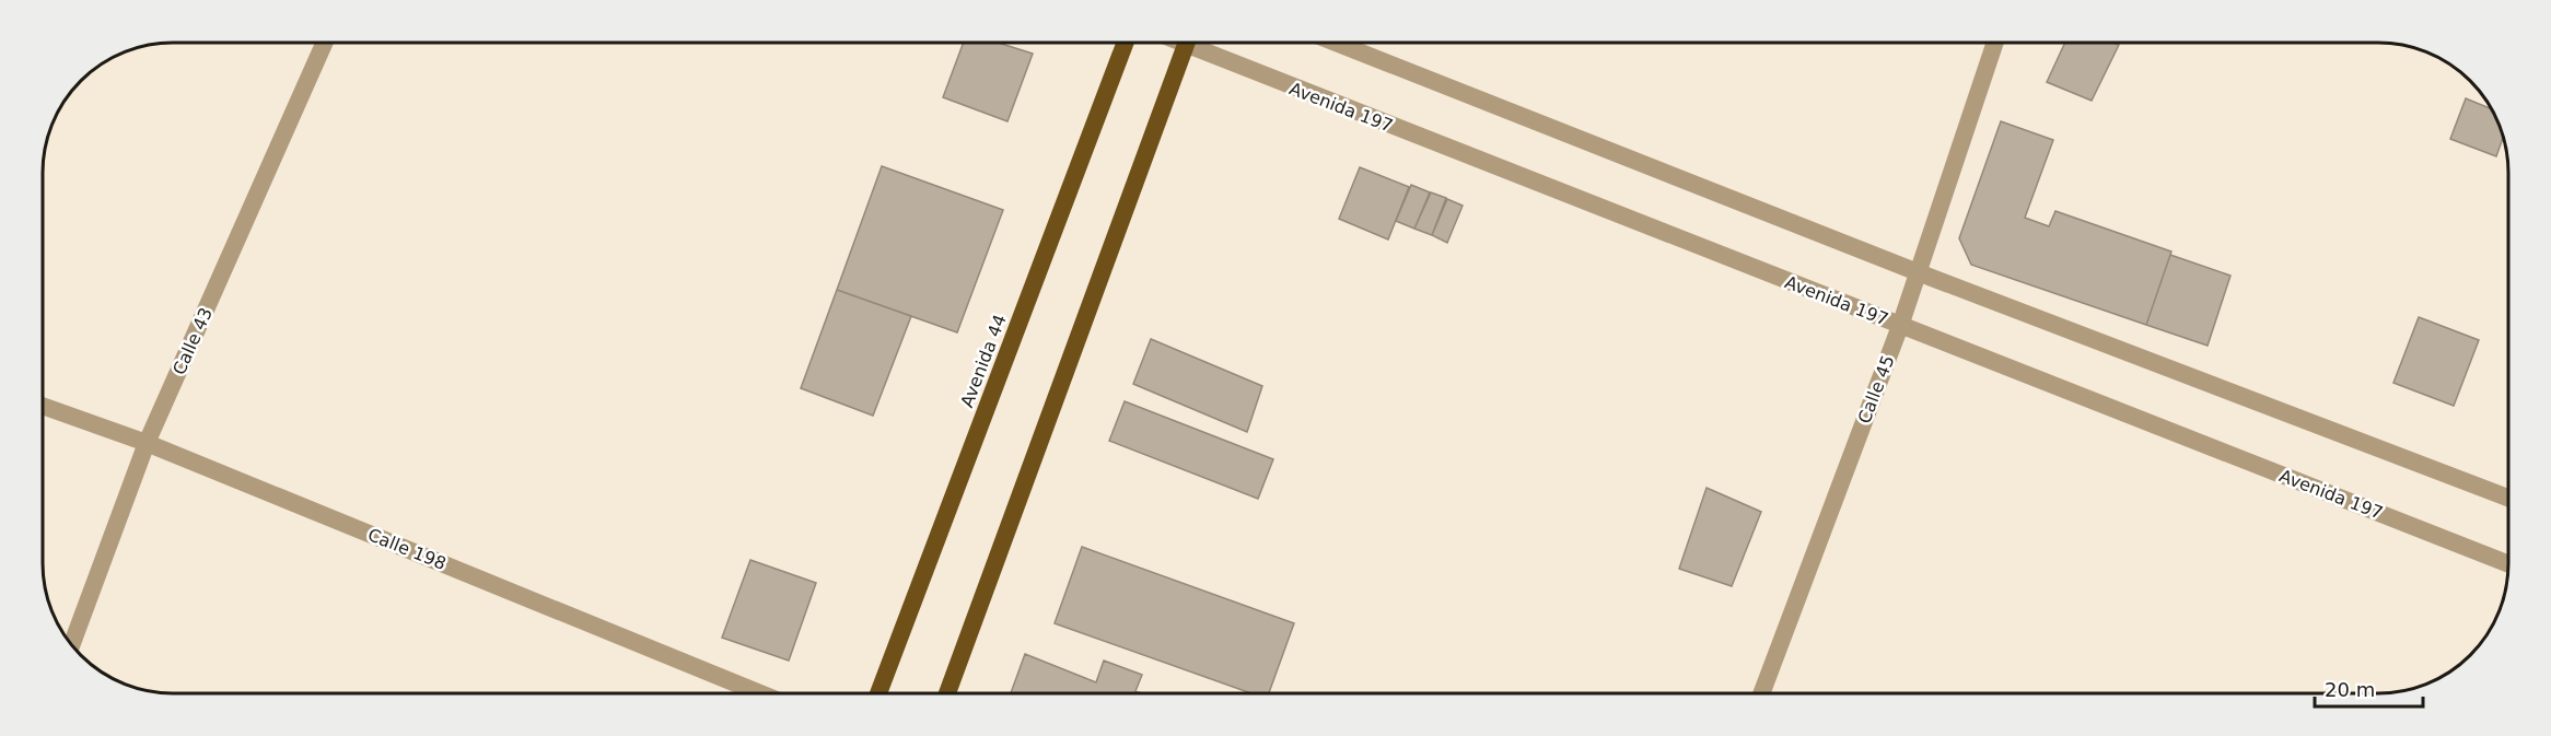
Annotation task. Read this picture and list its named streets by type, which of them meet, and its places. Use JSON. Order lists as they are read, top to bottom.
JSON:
{
  "streets": {
    "highway": ["Avenida 44"],
    "street": [
      "Avenida 197",
      "Calle 43",
      "Calle 45",
      "Calle 198"
    ]
  },
  "crossings": [
    ["Avenida 197", "Calle 45"],
    ["Calle 43", "Calle 198"]
  ],
  "scale_bar": "20 m"
}
